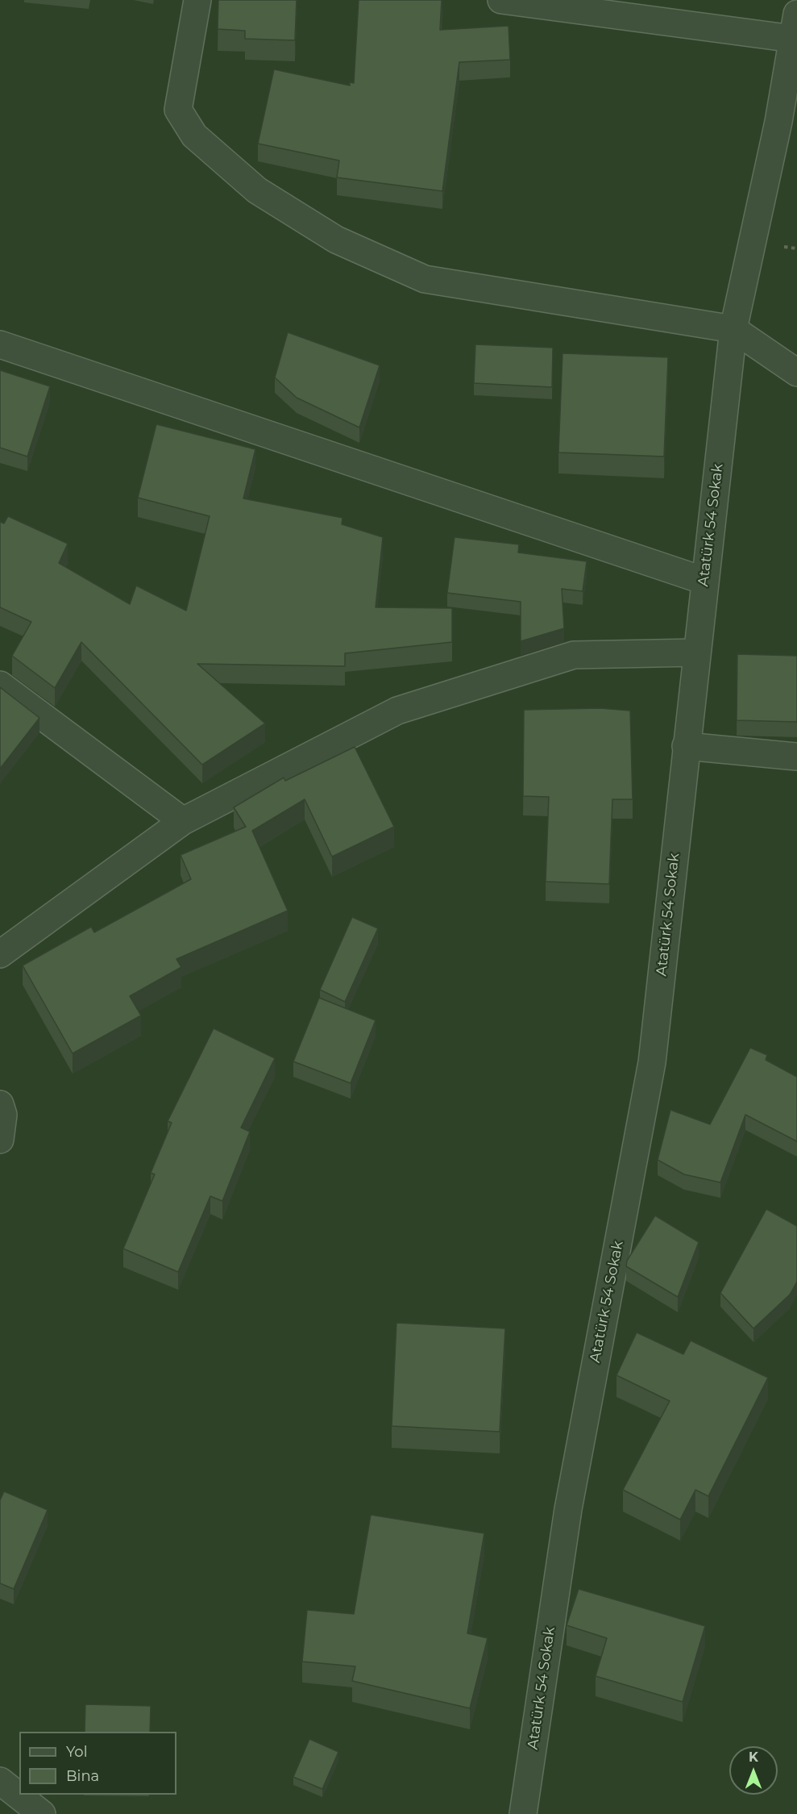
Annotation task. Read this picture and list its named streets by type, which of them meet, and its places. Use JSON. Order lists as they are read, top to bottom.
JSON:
{
  "streets": {
    "street": ["Atatürk 54 Sokak"]
  },
  "legend": ["Yol", "Bina"],
  "north": "top"
}
